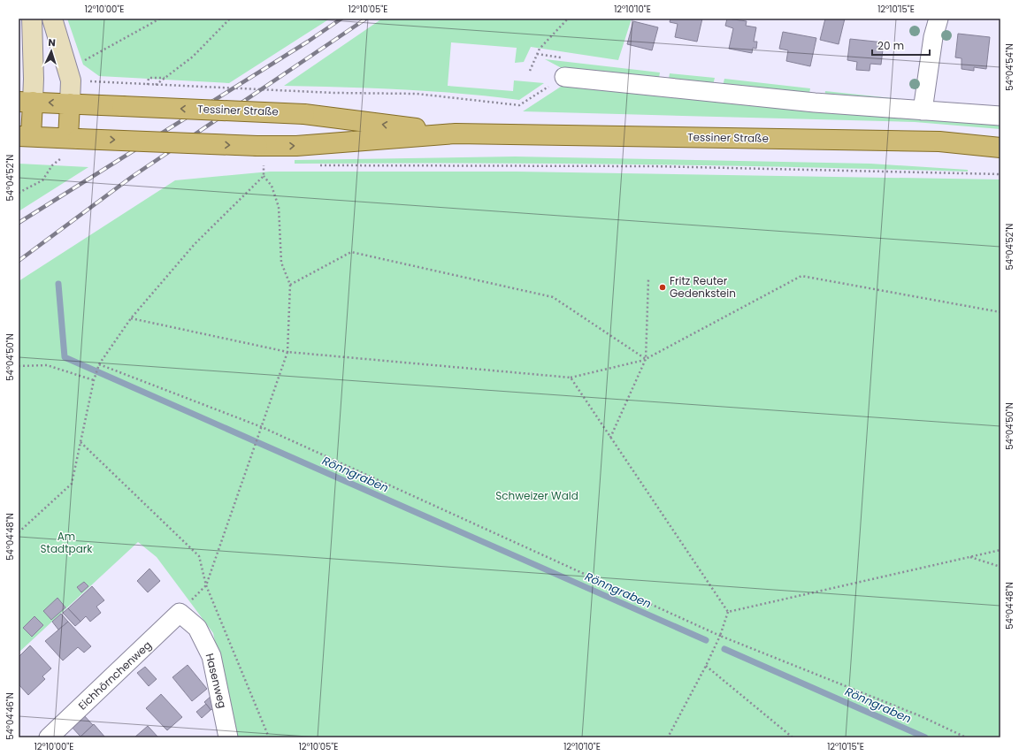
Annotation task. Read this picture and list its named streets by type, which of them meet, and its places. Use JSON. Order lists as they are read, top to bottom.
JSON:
{
  "streets": {
    "main road": ["Tessiner Straße"],
    "street": ["Eichhörnchenweg", "Hasenweg"]
  },
  "crossings": [
    ["Eichhörnchenweg", "Hasenweg"]
  ],
  "water": ["Rönngraben"],
  "parks": ["Schweizer Wald", "Am Stadtpark"],
  "places": ["Fritz Reuter Gedenkstein"],
  "scale_bar": "20 m",
  "north": "top",
  "coordinates": [
    "12°10'00\"E",
    "12°10'05\"E",
    "12°10'10\"E",
    "12°10'15\"E",
    "54°04'54\"N",
    "54°04'52\"N",
    "54°04'50\"N",
    "54°04'48\"N",
    "54°04'46\"N"
  ]
}
